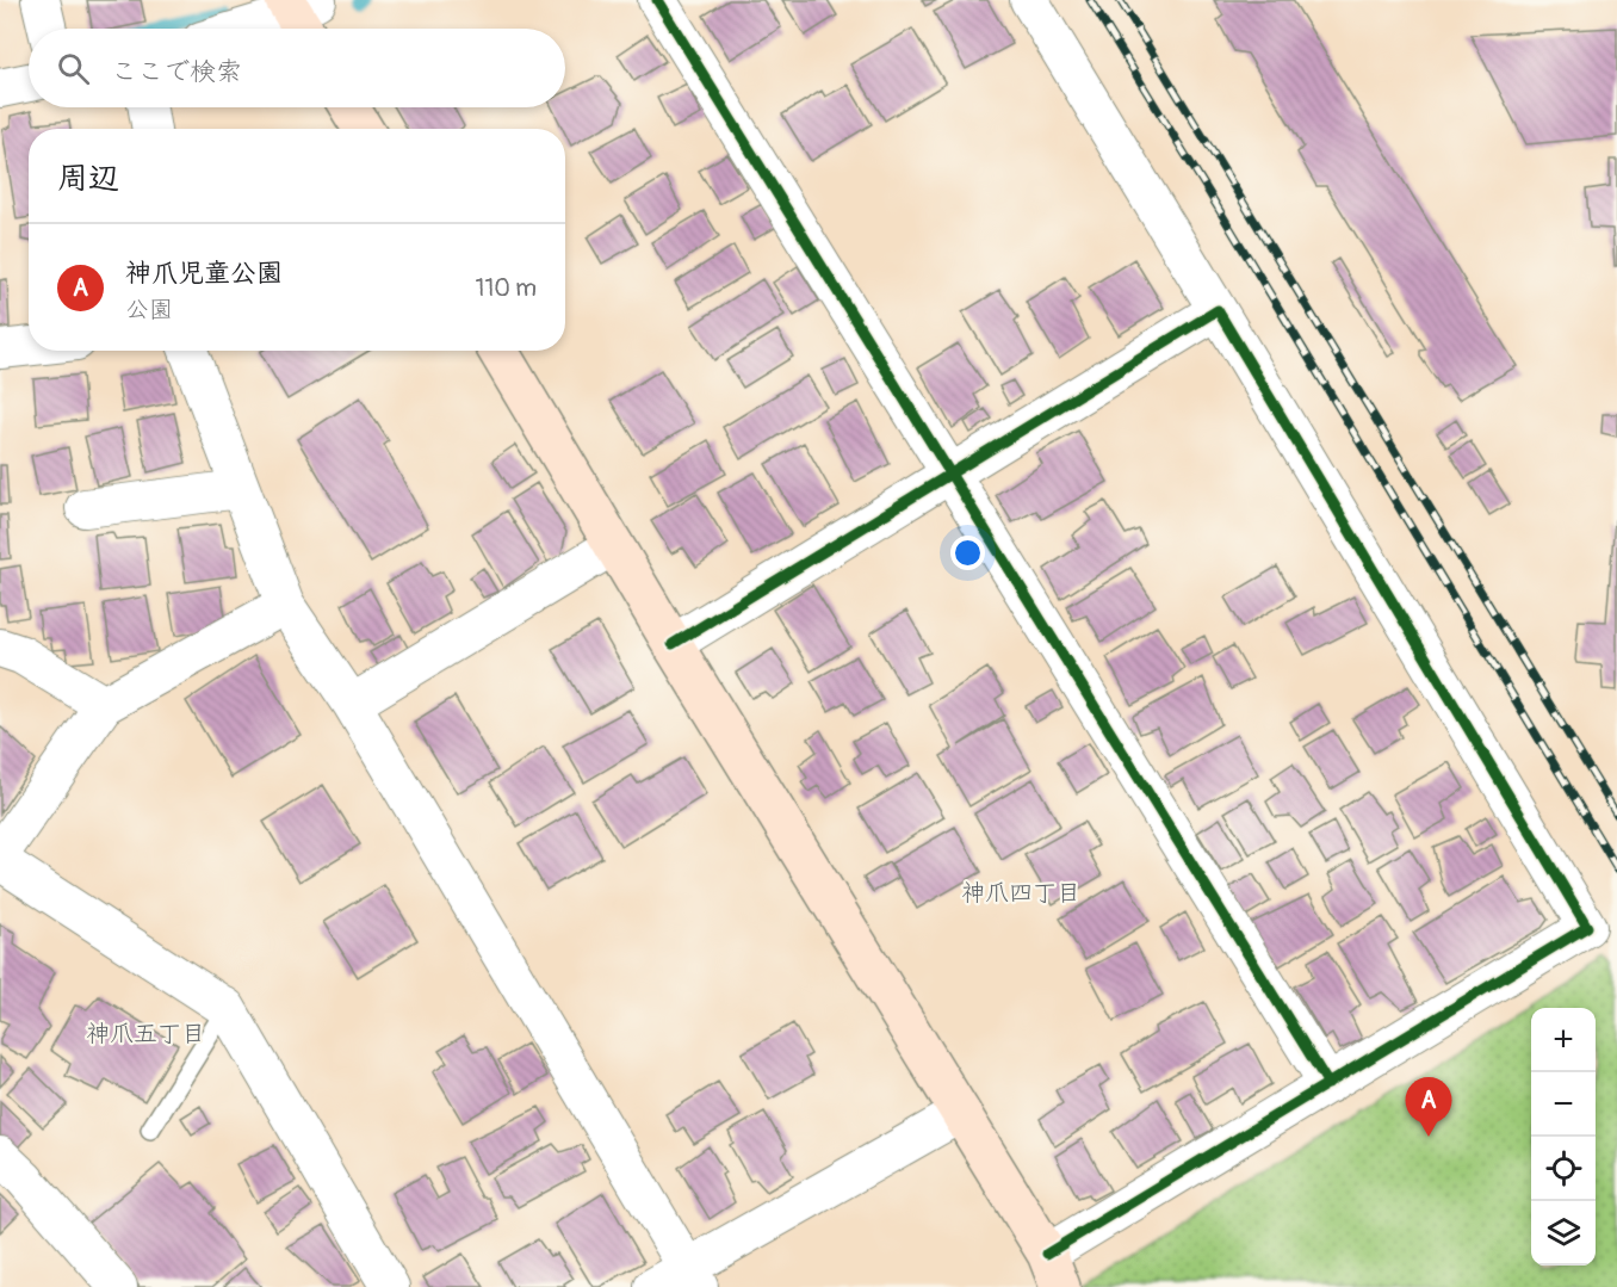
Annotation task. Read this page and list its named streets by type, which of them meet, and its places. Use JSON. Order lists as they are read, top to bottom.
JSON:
{
  "districts": ["神爪四丁目", "神爪五丁目"],
  "page": {
    "search": "ここで検索",
    "heading": "周辺",
    "list": [
      {
        "mark": "A",
        "name": "神爪児童公園",
        "note": "公園",
        "value": "110 m"
      }
    ],
    "map_buttons": ["+", "−"],
    "pins": "A"
  }
}
